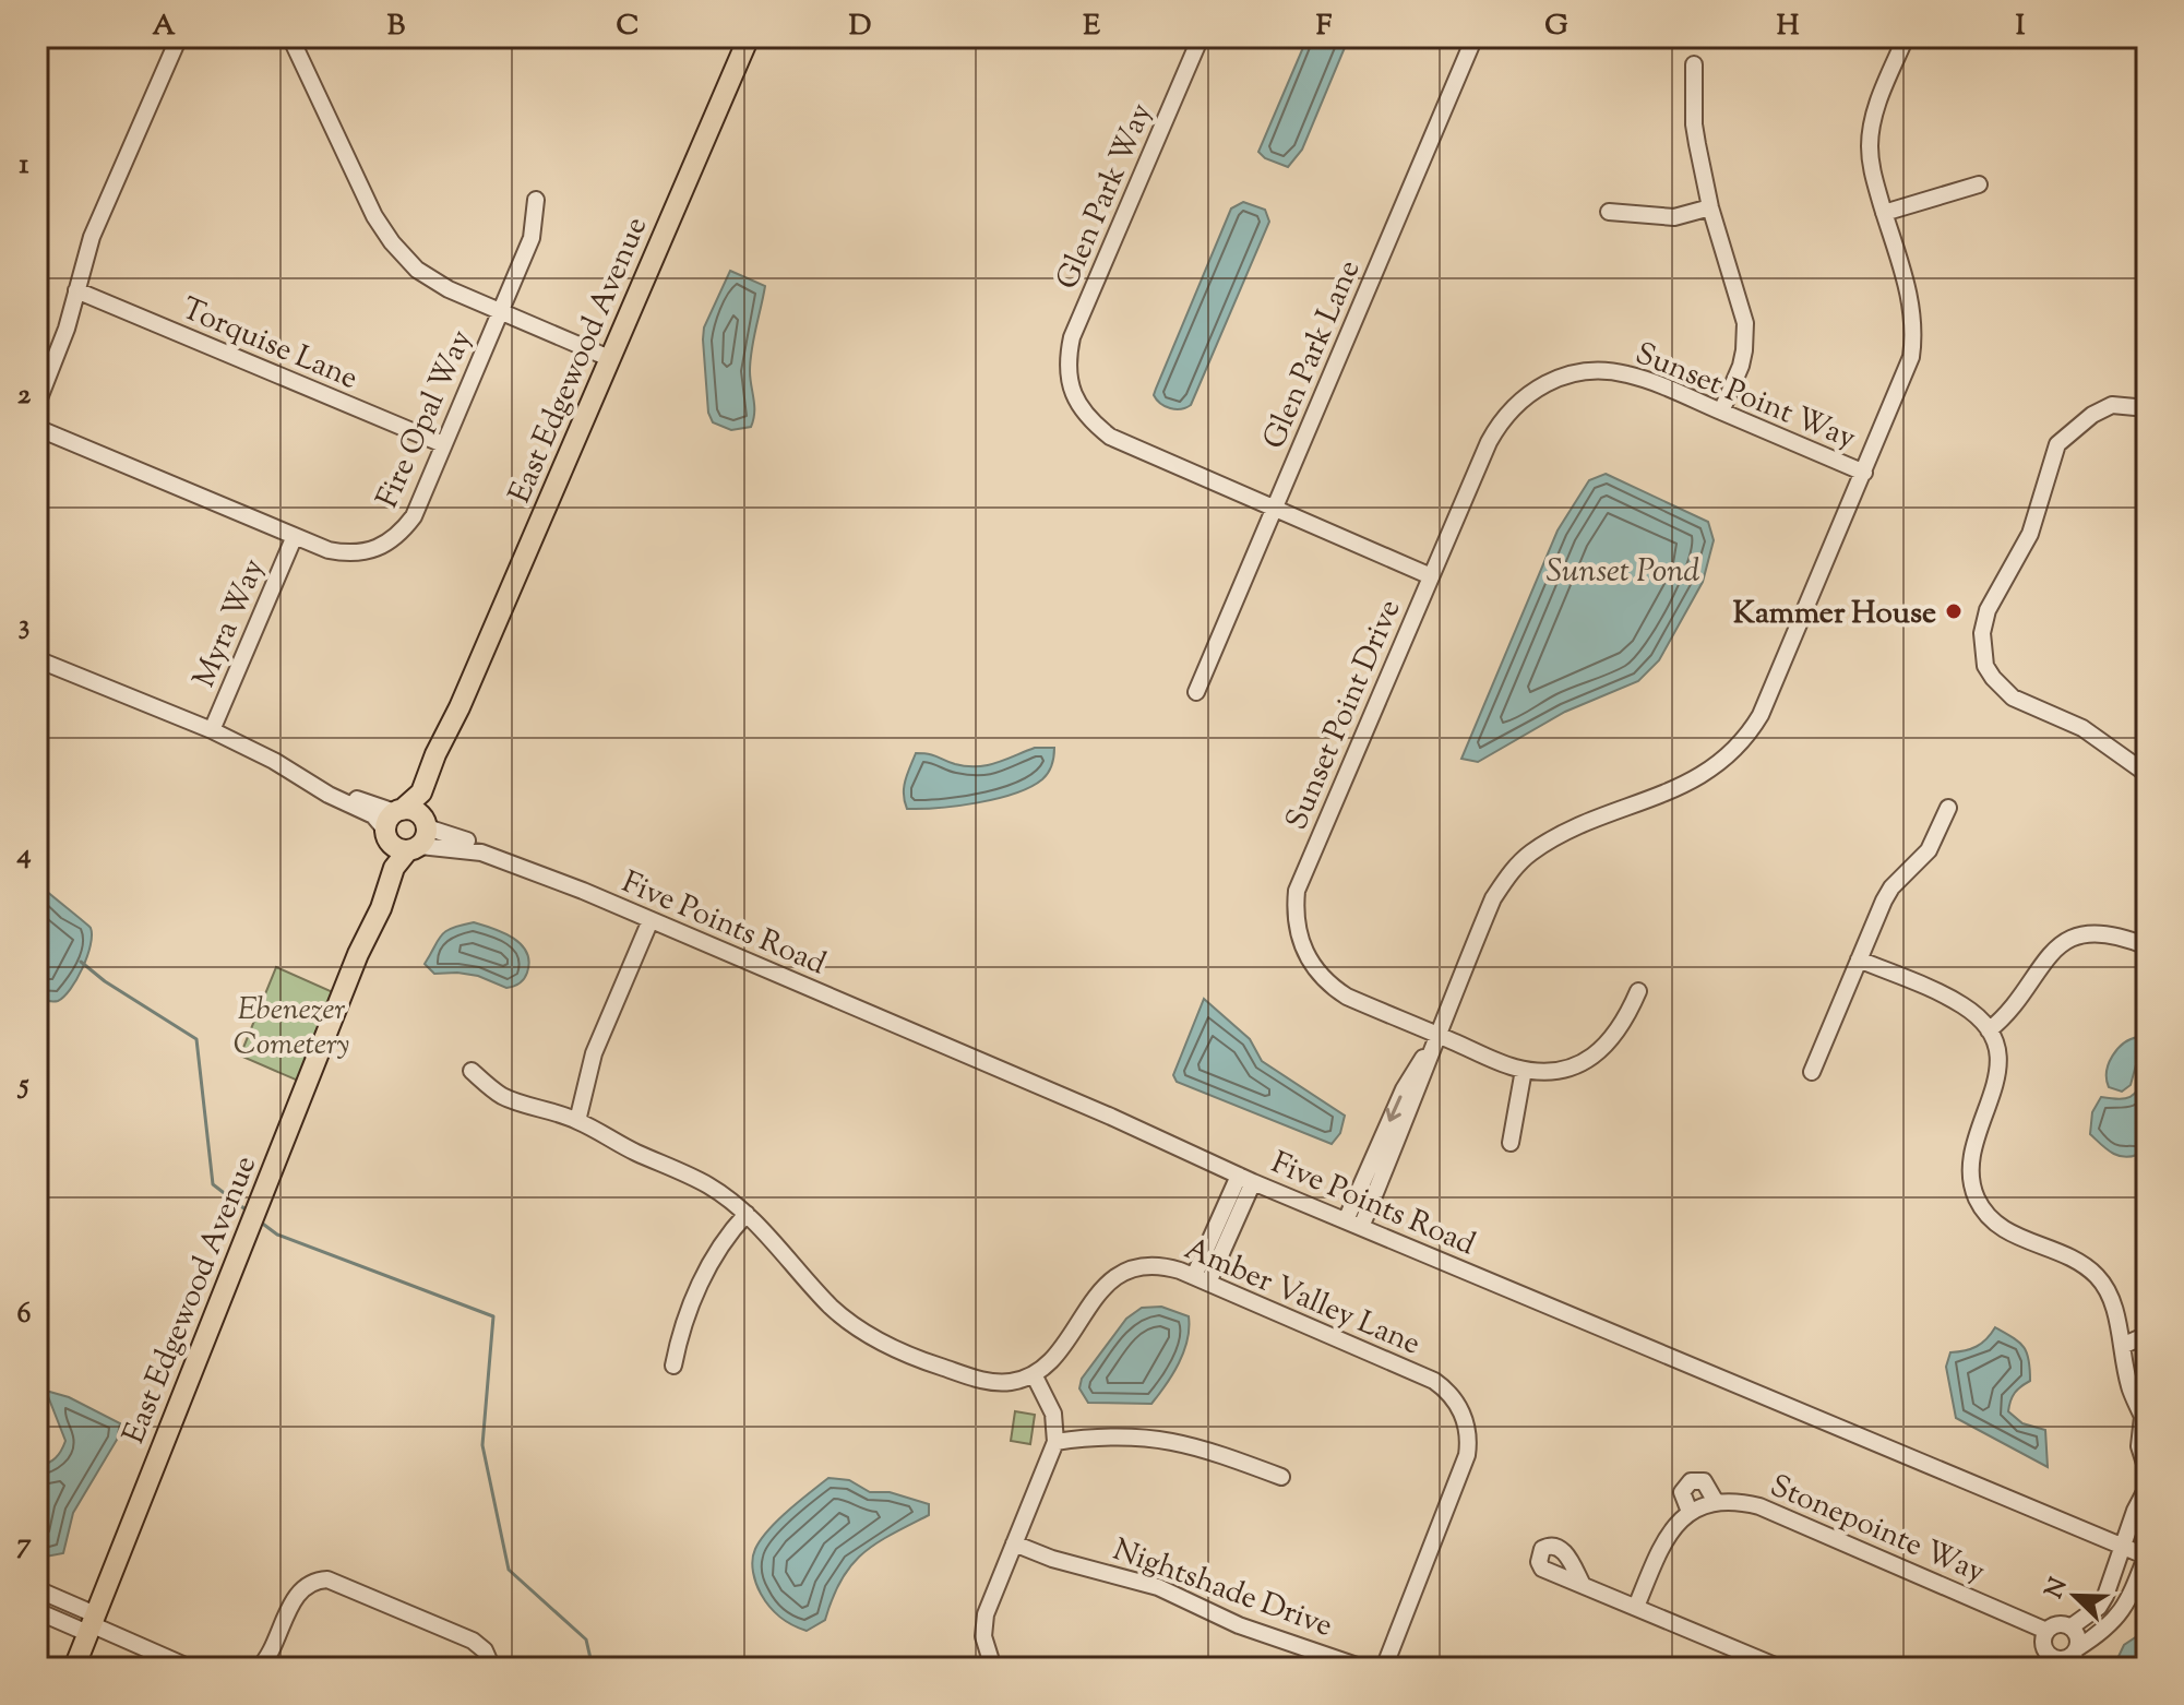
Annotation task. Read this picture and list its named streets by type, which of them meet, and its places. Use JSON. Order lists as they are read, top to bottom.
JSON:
{
  "streets": {
    "main road": ["East Edgewood Avenue"],
    "street": [
      "Glen Park Way",
      "Torquise Lane",
      "Glen Park Lane",
      "Sunset Point Way",
      "Fire Opal Way",
      "Myra Way",
      "Sunset Point Drive",
      "Five Points Road",
      "Amber Valley Lane",
      "Stonepointe Way",
      "Nightshade Drive"
    ]
  },
  "crossings": [
    ["Glen Park Way", "Glen Park Lane"],
    ["Torquise Lane", "Fire Opal Way"],
    ["East Edgewood Avenue", "Five Points Road"],
    ["Sunset Point Way", "Sunset Point Drive"],
    ["Fire Opal Way", "Myra Way"],
    ["Myra Way", "Five Points Road"]
  ],
  "water": ["Sunset Pond"],
  "parks": ["Ebenezer Cometery"],
  "places": ["Kammer House"],
  "north": "top left",
  "grid": {
    "columns": [
      "A",
      "B",
      "C",
      "D",
      "E",
      "F",
      "G",
      "H",
      "I"
    ],
    "rows": [
      "1",
      "2",
      "3",
      "4",
      "5",
      "6",
      "7"
    ]
  }
}
